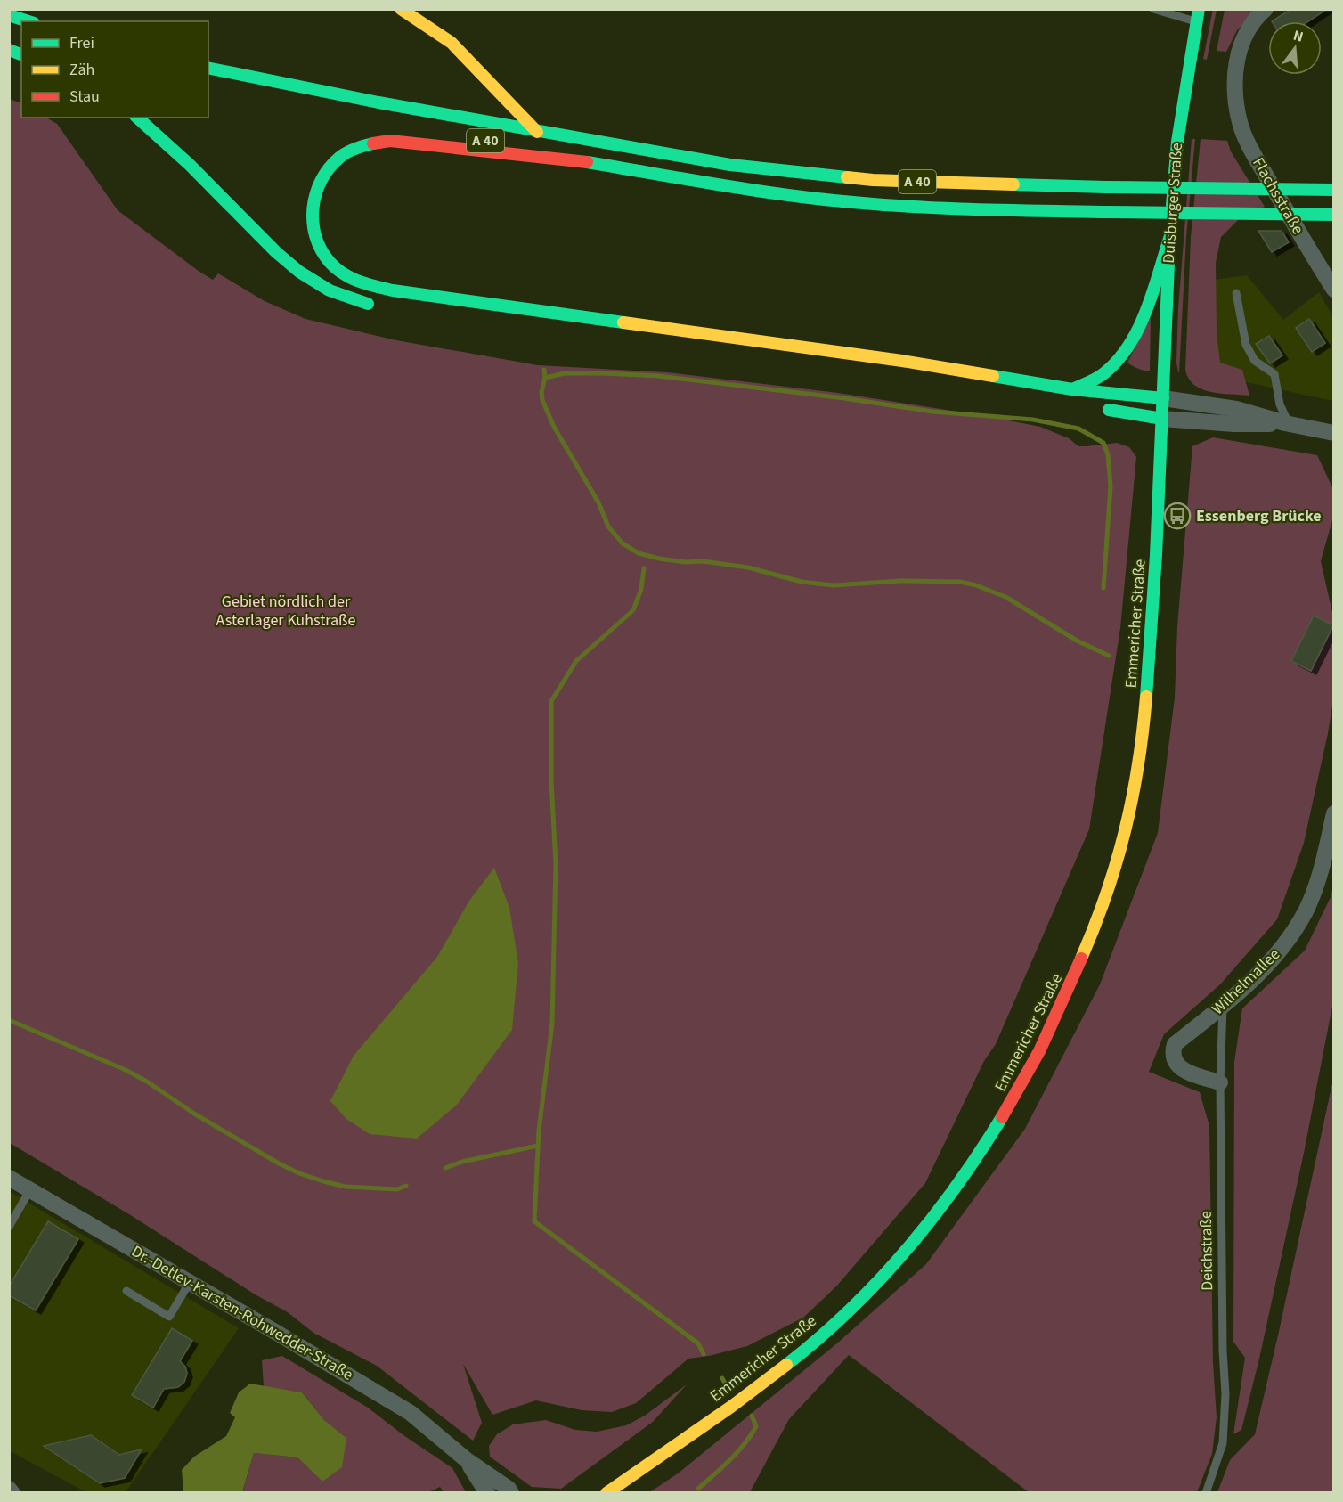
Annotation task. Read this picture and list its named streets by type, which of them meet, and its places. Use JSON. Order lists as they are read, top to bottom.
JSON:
{
  "streets": {
    "main road": ["A 40", "Duisburger Straße", "Emmericher Straße"],
    "street": ["Flachsstraße", "Wilhelmallee", "Dr.-Detlev-Karsten-Rohwedder-Straße"],
    "lane": ["Deichstraße"]
  },
  "crossings": [
    ["Duisburger Straße", "Emmericher Straße"],
    ["Wilhelmallee", "Deichstraße"]
  ],
  "parks": ["Gebiet nördlich der Asterlager Kuhstraße"],
  "places": {
    "bus stop": ["Essenberg Brücke"]
  },
  "legend": ["Frei", "Zäh", "Stau"],
  "north": "top"
}
